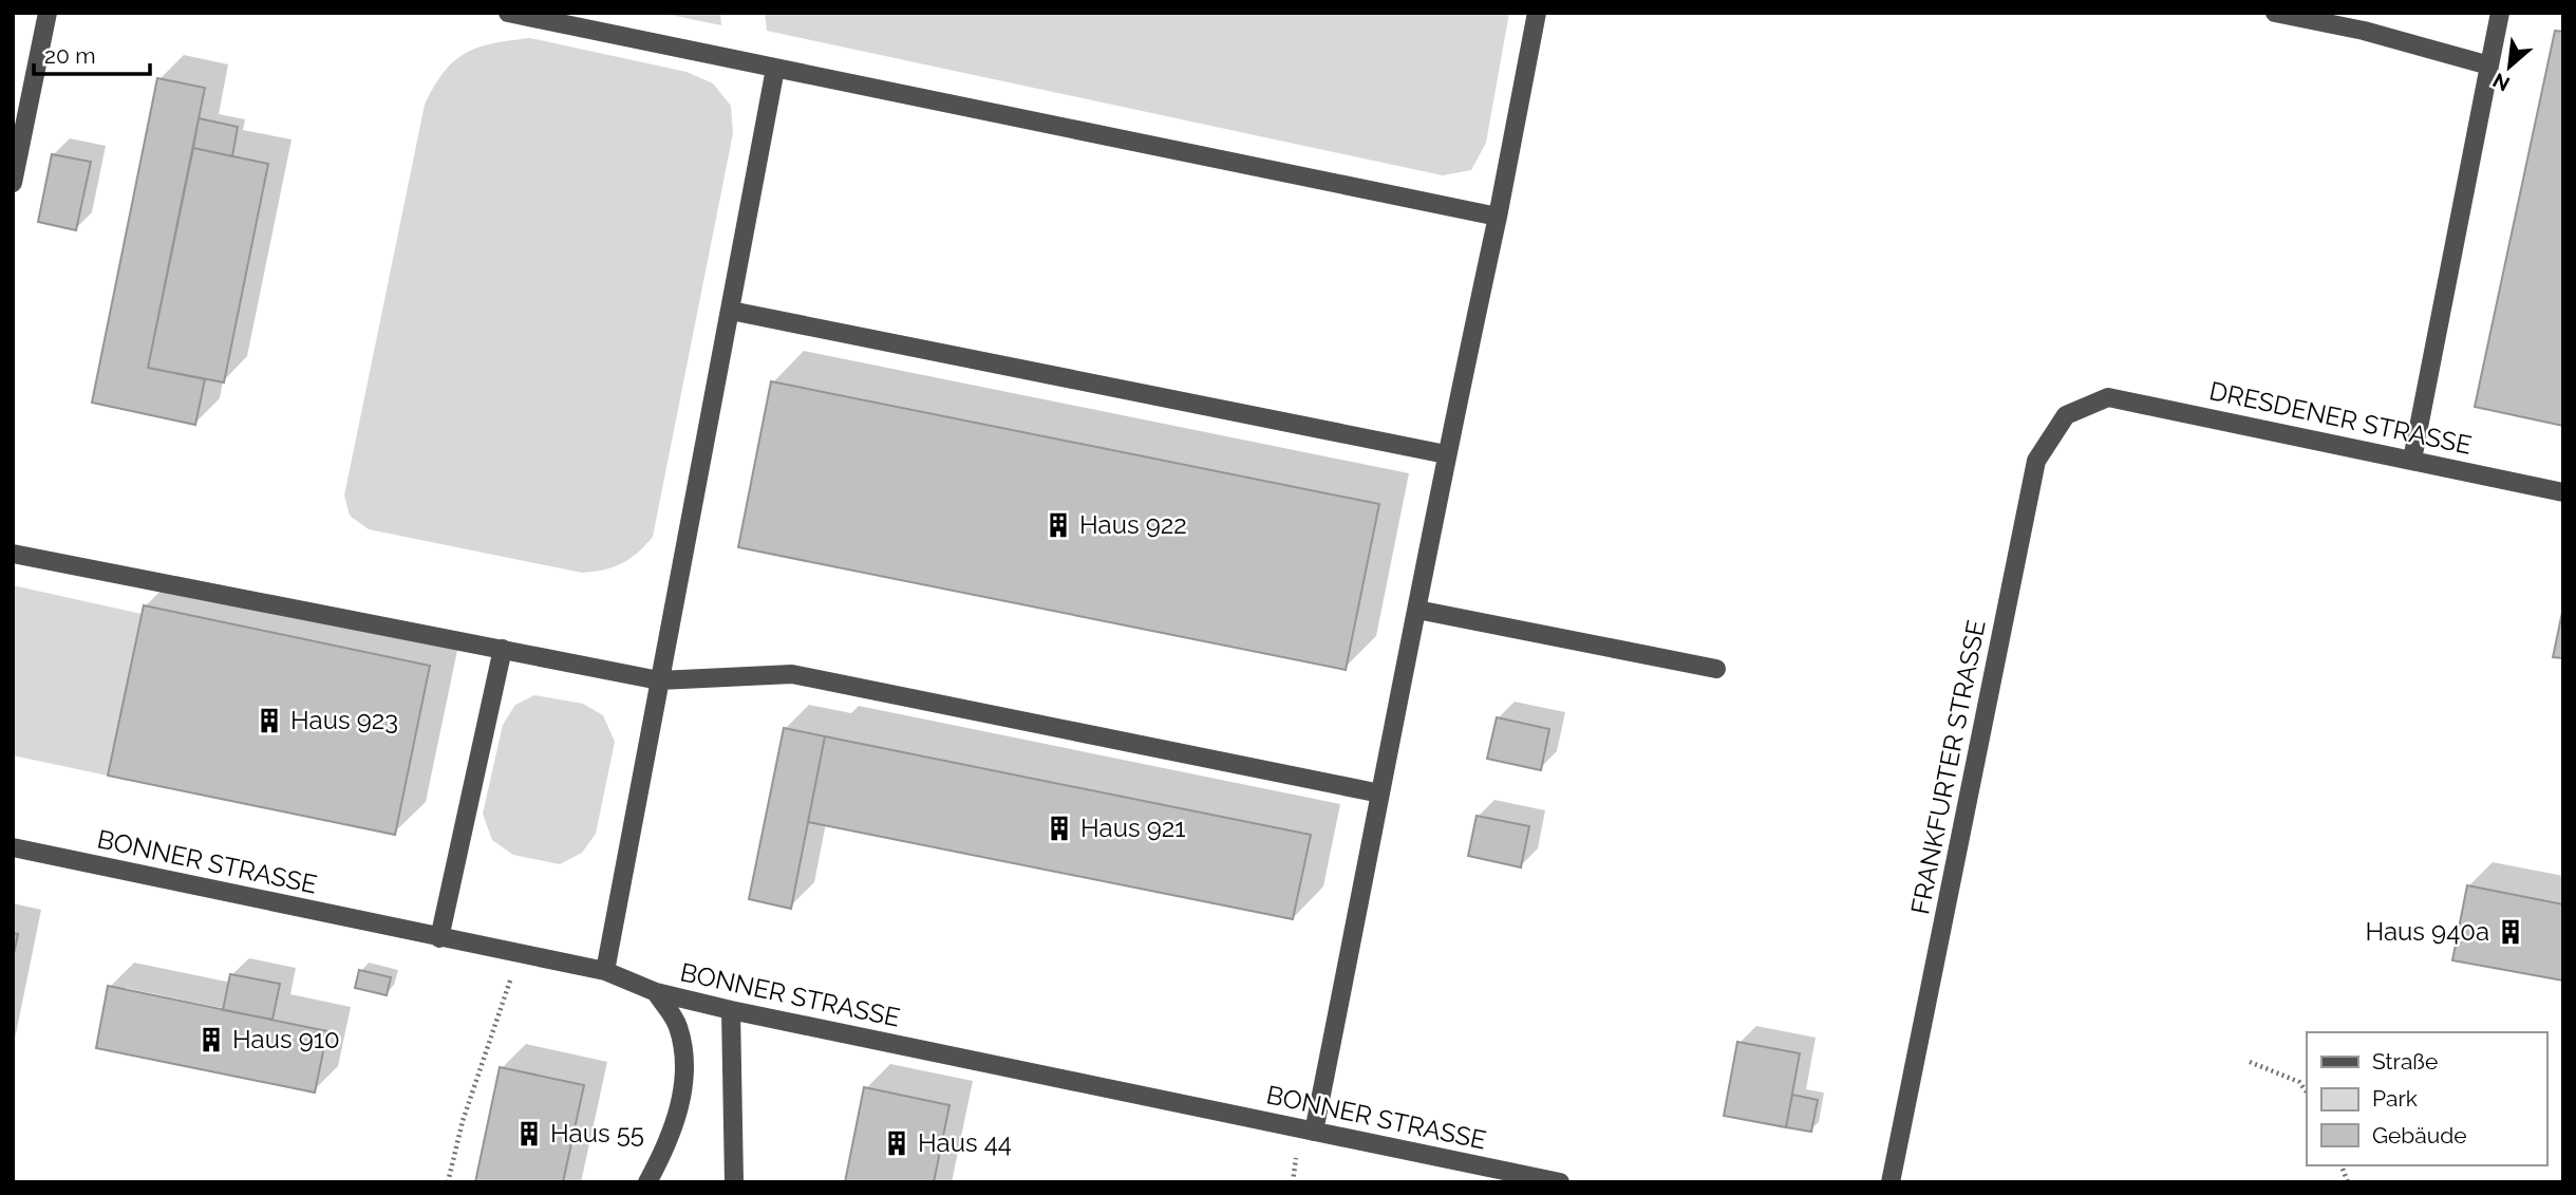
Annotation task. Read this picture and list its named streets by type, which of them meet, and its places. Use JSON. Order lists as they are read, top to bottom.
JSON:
{
  "streets": {
    "lane": ["DRESDENER STRASSE", "FRANKFURTER STRASSE", "BONNER STRASSE"]
  },
  "crossings": [
    ["DRESDENER STRASSE", "FRANKFURTER STRASSE"]
  ],
  "places": {
    "building": [
      "Haus 922",
      "Haus 923",
      "Haus 921",
      "Haus 940a",
      "Haus 910",
      "Haus 55",
      "Haus 44"
    ]
  },
  "legend": ["Straße", "Park", "Gebäude"],
  "scale_bar": "20 m",
  "north": "bottom left"
}
